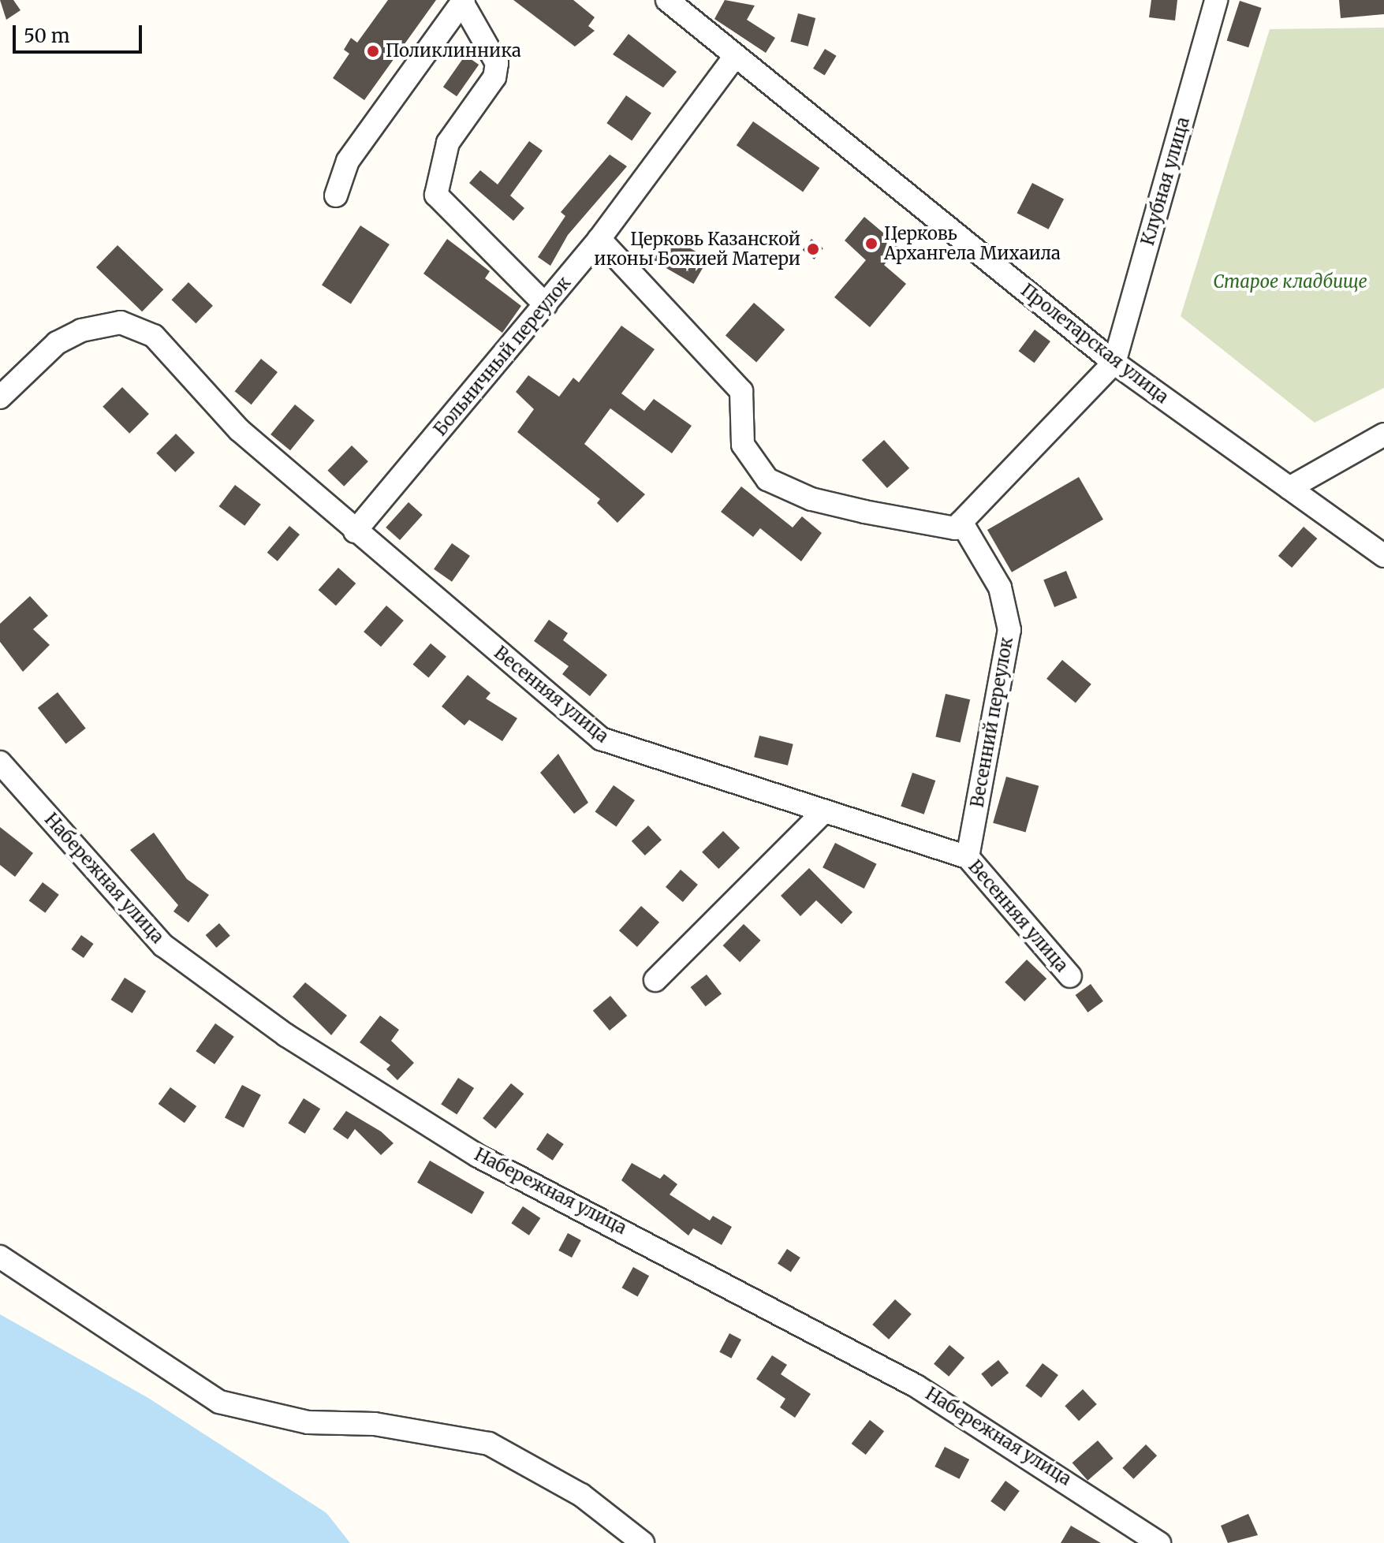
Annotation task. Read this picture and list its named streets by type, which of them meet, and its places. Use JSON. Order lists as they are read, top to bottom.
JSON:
{
  "streets": {
    "street": [
      "Клубная улица",
      "Пролетарская улица",
      "Больничный переулок",
      "Весенняя улица",
      "Весенний переулок",
      "Набережная улица"
    ]
  },
  "crossings": [
    ["Клубная улица", "Пролетарская улица"],
    ["Пролетарская улица", "Больничный переулок"],
    ["Больничный переулок", "Весенняя улица"],
    ["Весенняя улица", "Весенний переулок"]
  ],
  "parks": ["Старое кладбище"],
  "places": ["Поликлинника", "Церковь Архангела Михаила", "Церковь Казанской иконы Божией Матери"],
  "scale_bar": "50 m"
}
